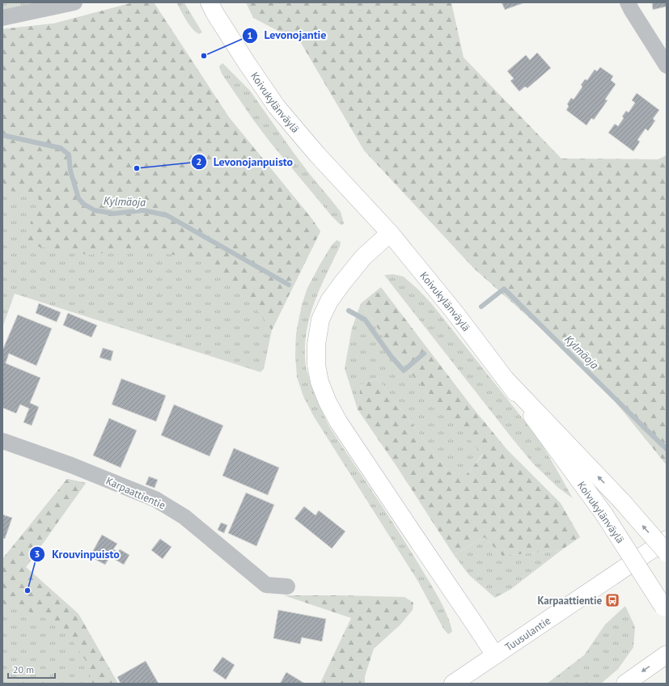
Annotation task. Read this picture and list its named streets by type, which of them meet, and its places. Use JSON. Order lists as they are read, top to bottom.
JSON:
{
  "streets": {
    "main road": ["Koivukylänväylä", "Tuusulantie"],
    "street": ["Karpaattientie"]
  },
  "water": ["Kylmäoja"],
  "places": {
    "other": ["Levonojantie", "Levonojanpuisto", "Krouvinpuisto"],
    "bus stop": ["Karpaattientie"]
  },
  "scale_bar": "20 m"
}
